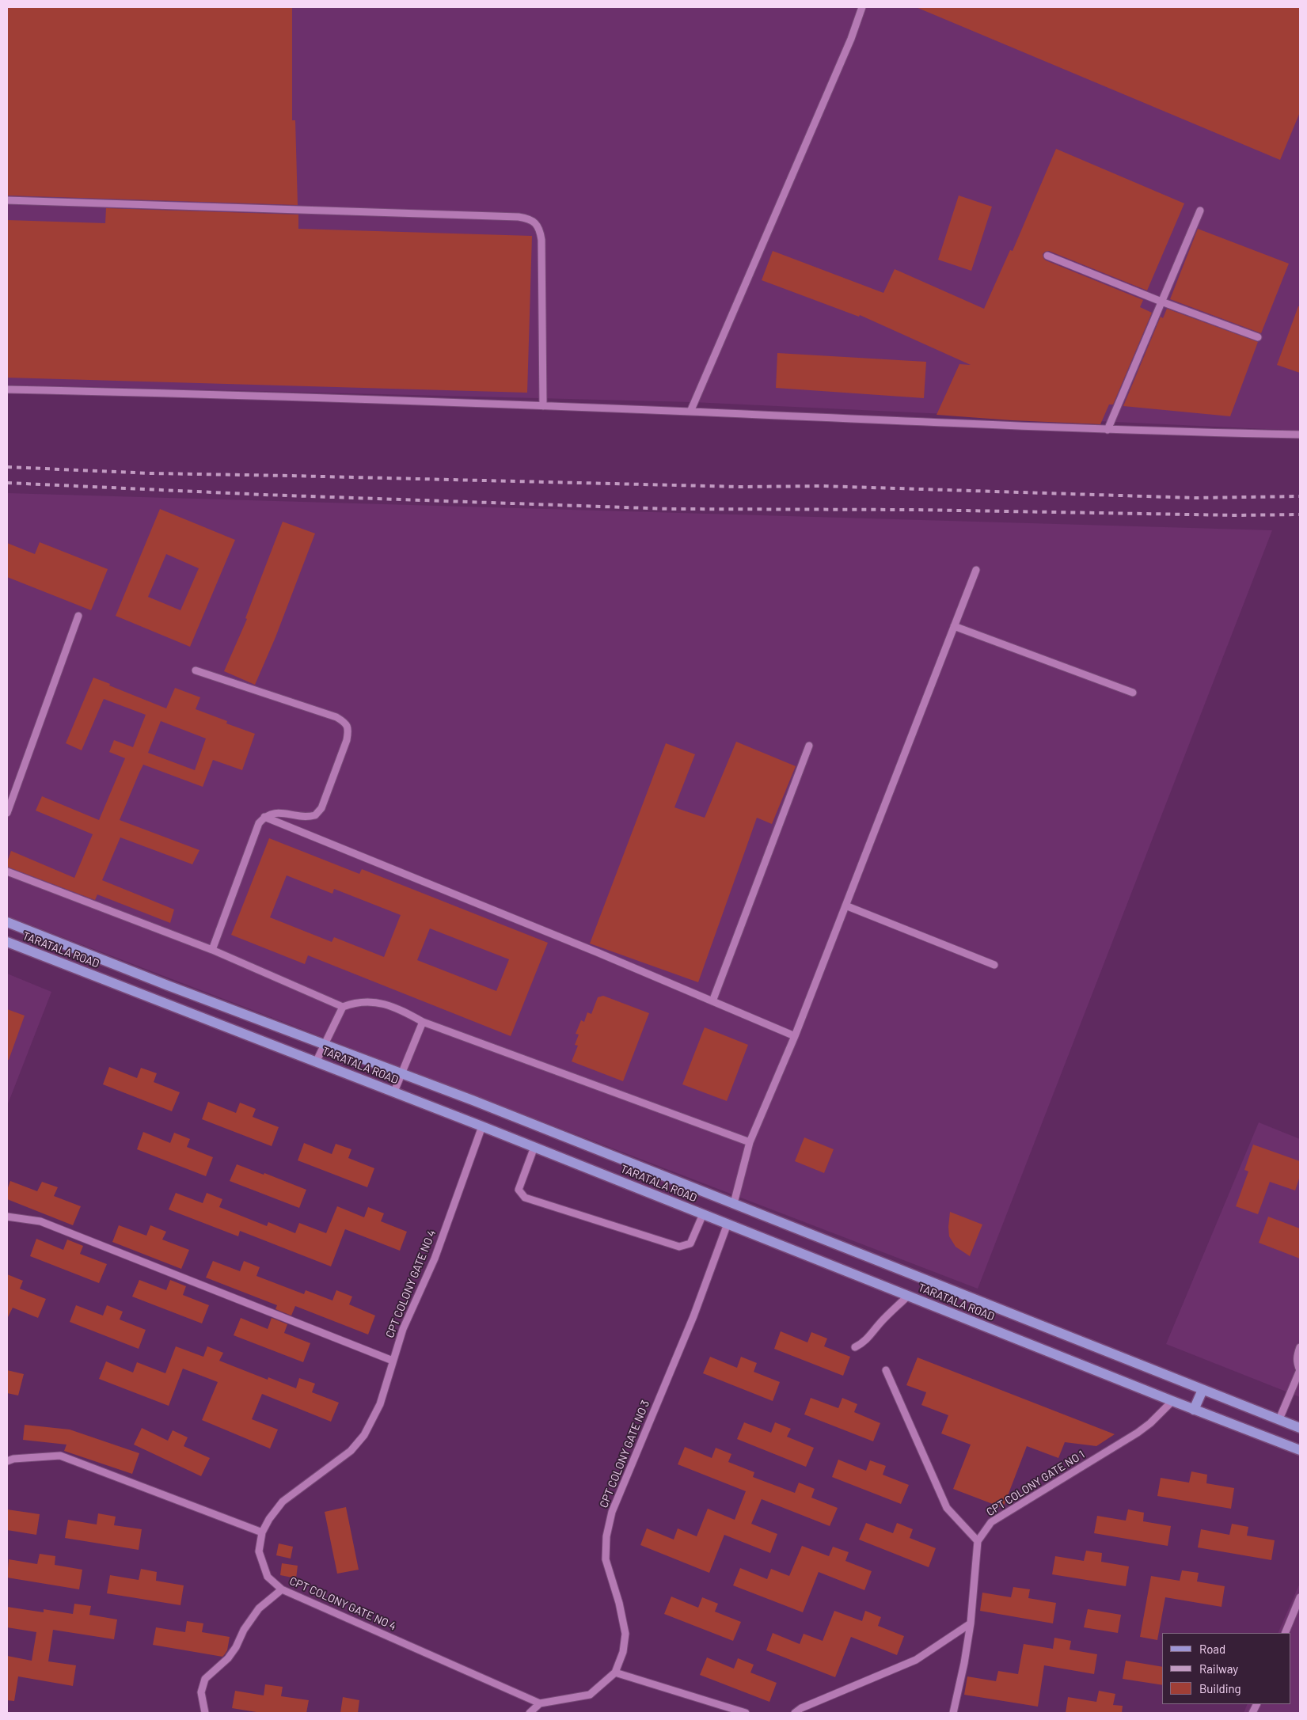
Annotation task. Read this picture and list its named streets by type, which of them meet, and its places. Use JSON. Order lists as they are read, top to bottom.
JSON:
{
  "streets": {
    "main road": ["TARATALA ROAD"],
    "street": ["CPT COLONY GATE NO 4", "CPT COLONY GATE NO 3", "CPT COLONY GATE NO 1"]
  },
  "crossings": [
    ["TARATALA ROAD", "CPT COLONY GATE NO 4"],
    ["TARATALA ROAD", "CPT COLONY GATE NO 3"],
    ["TARATALA ROAD", "CPT COLONY GATE NO 1"],
    ["CPT COLONY GATE NO 4", "CPT COLONY GATE NO 3"]
  ],
  "legend": ["Road", "Railway", "Building"]
}
